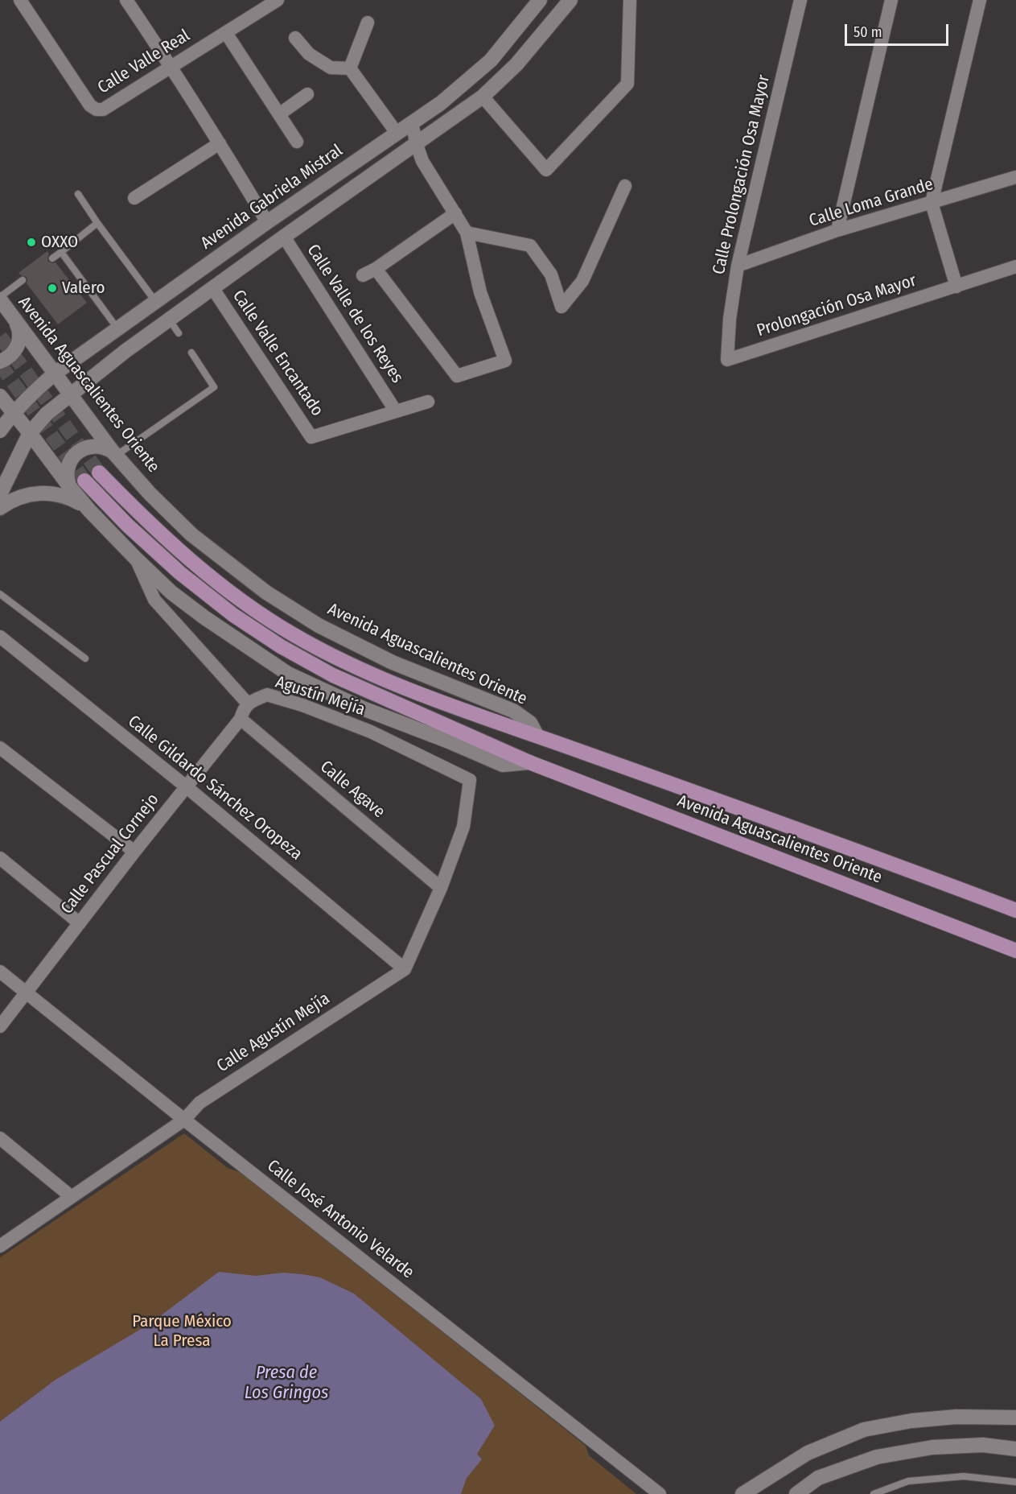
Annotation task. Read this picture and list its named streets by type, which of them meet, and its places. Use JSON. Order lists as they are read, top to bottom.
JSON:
{
  "streets": {
    "main road": ["Avenida Gabriela Mistral", "Avenida Aguascalientes Oriente"],
    "street": [
      "Calle Valle Real",
      "Calle Prolongación Osa Mayor",
      "Calle Loma Grande",
      "Prolongación Osa Mayor",
      "Calle Valle de los Reyes",
      "Calle Valle Encantado",
      "Agustín Mejía",
      "Calle Gildardo Sánchez Oropeza",
      "Calle Agave",
      "Calle Pascual Cornejo",
      "Calle Agustín Mejía",
      "Calle José Antonio Velarde"
    ]
  },
  "crossings": [
    ["Calle Prolongación Osa Mayor", "Calle Loma Grande"],
    ["Calle Prolongación Osa Mayor", "Prolongación Osa Mayor"],
    ["Avenida Gabriela Mistral", "Avenida Aguascalientes Oriente"],
    ["Calle Valle de los Reyes", "Calle Valle Encantado"],
    ["Agustín Mejía", "Calle Agave"],
    ["Agustín Mejía", "Calle Pascual Cornejo"],
    ["Calle Gildardo Sánchez Oropeza", "Calle Pascual Cornejo"],
    ["Calle Gildardo Sánchez Oropeza", "Calle Agustín Mejía"],
    ["Calle Agave", "Calle Pascual Cornejo"],
    ["Calle Pascual Cornejo", "Calle José Antonio Velarde"],
    ["Calle Agustín Mejía", "Calle José Antonio Velarde"]
  ],
  "water": ["Presa de Los Gringos"],
  "parks": ["Parque México La Presa"],
  "places": ["OXXO", "Valero"],
  "scale_bar": "50 m"
}
